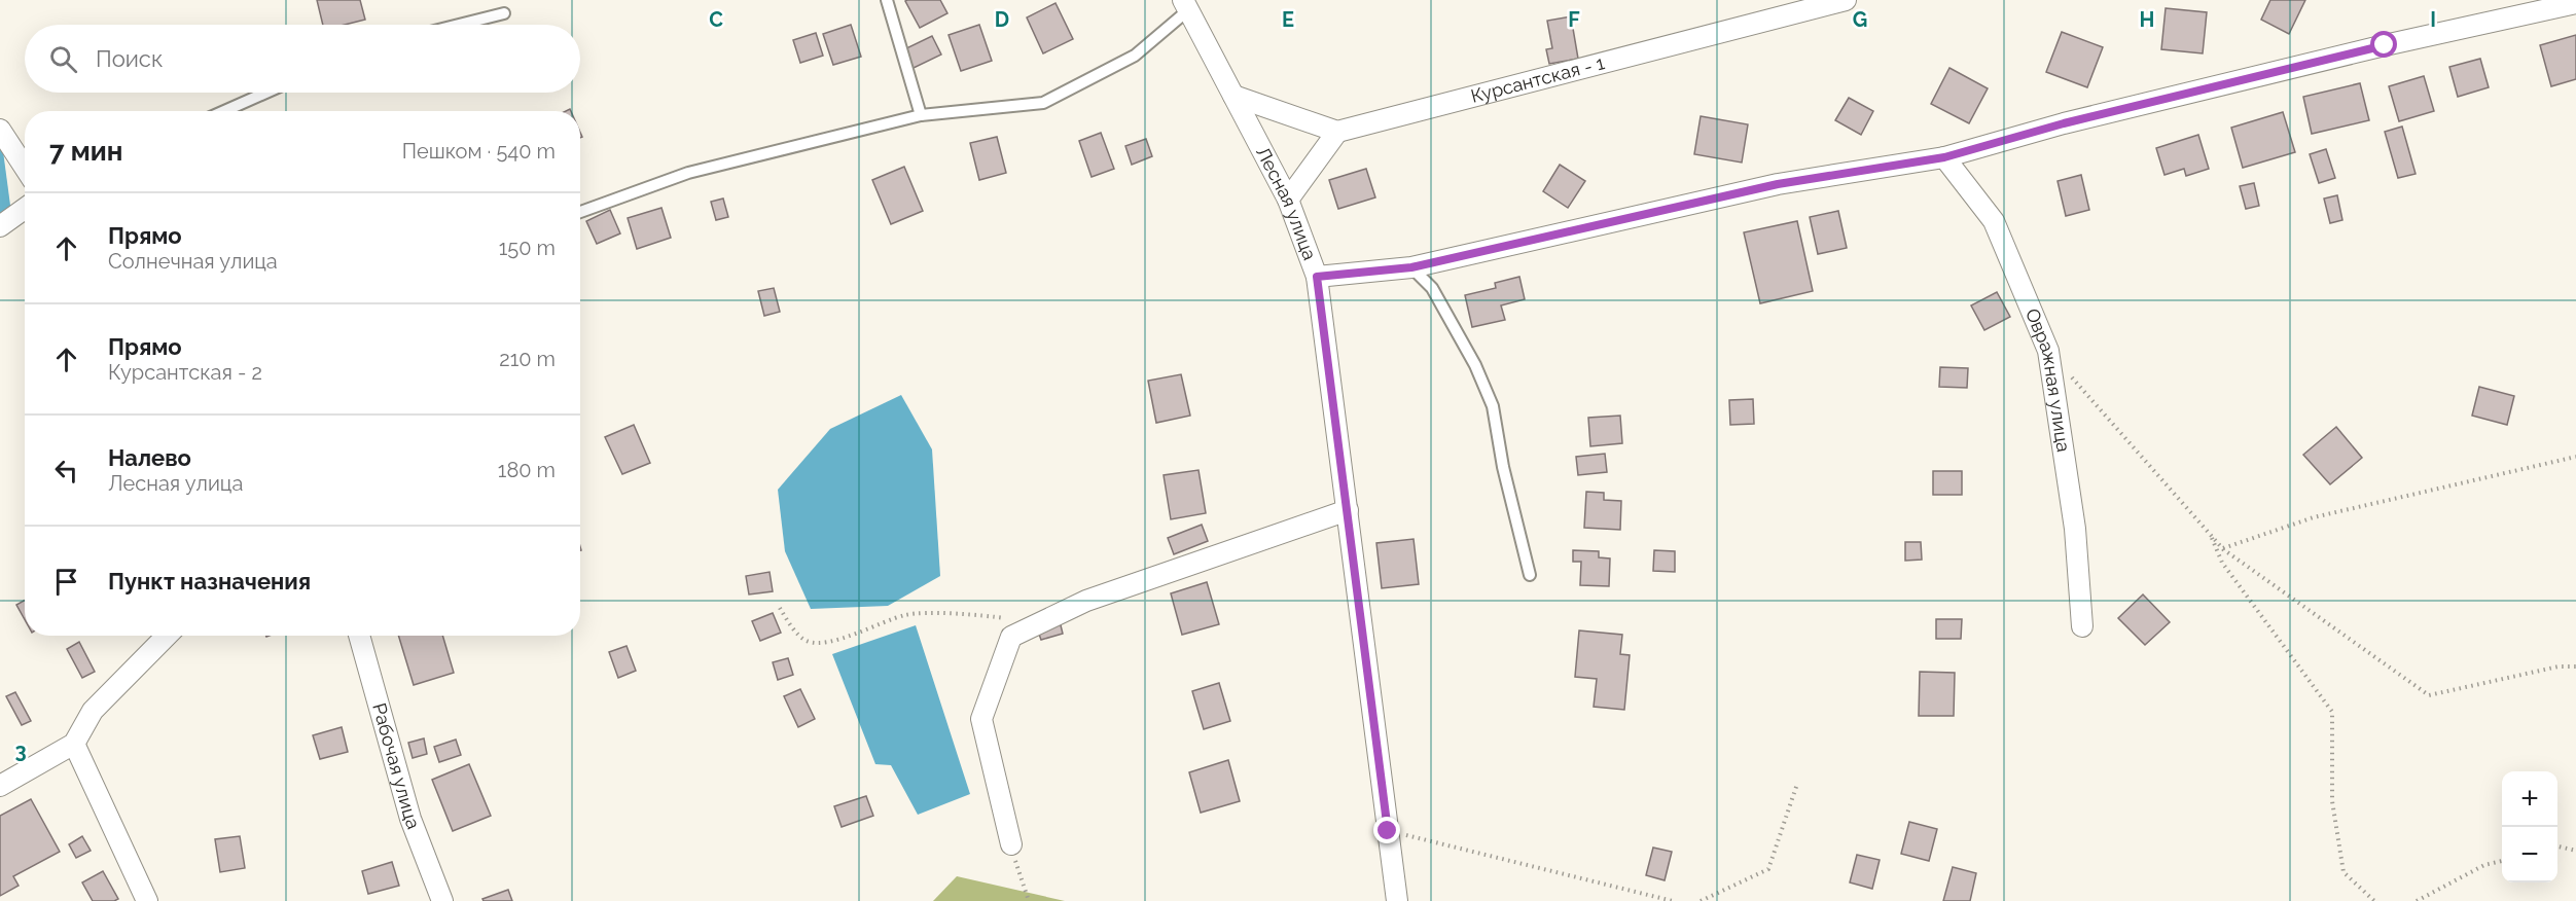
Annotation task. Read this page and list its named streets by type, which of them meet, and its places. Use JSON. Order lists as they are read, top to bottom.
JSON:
{
  "streets": {
    "street": [
      "Курсантская - 1",
      "Лесная улица",
      "Овражная улица",
      "Рабочая улица"
    ]
  },
  "page": {
    "search": "Поиск",
    "heading": ["7 мин", "Пешком · 540 m"],
    "list": [
      ["Прямо", "Солнечная улица", "150 m"],
      ["Прямо", "Курсантская - 2", "210 m"],
      ["Налево", "Лесная улица", "180 m"],
      "Пункт назначения"
    ],
    "map_buttons": ["+", "−"]
  },
  "grid": {
    "columns": [
      "C",
      "D",
      "E",
      "F",
      "G",
      "H",
      "I"
    ],
    "rows": ["3"]
  }
}
